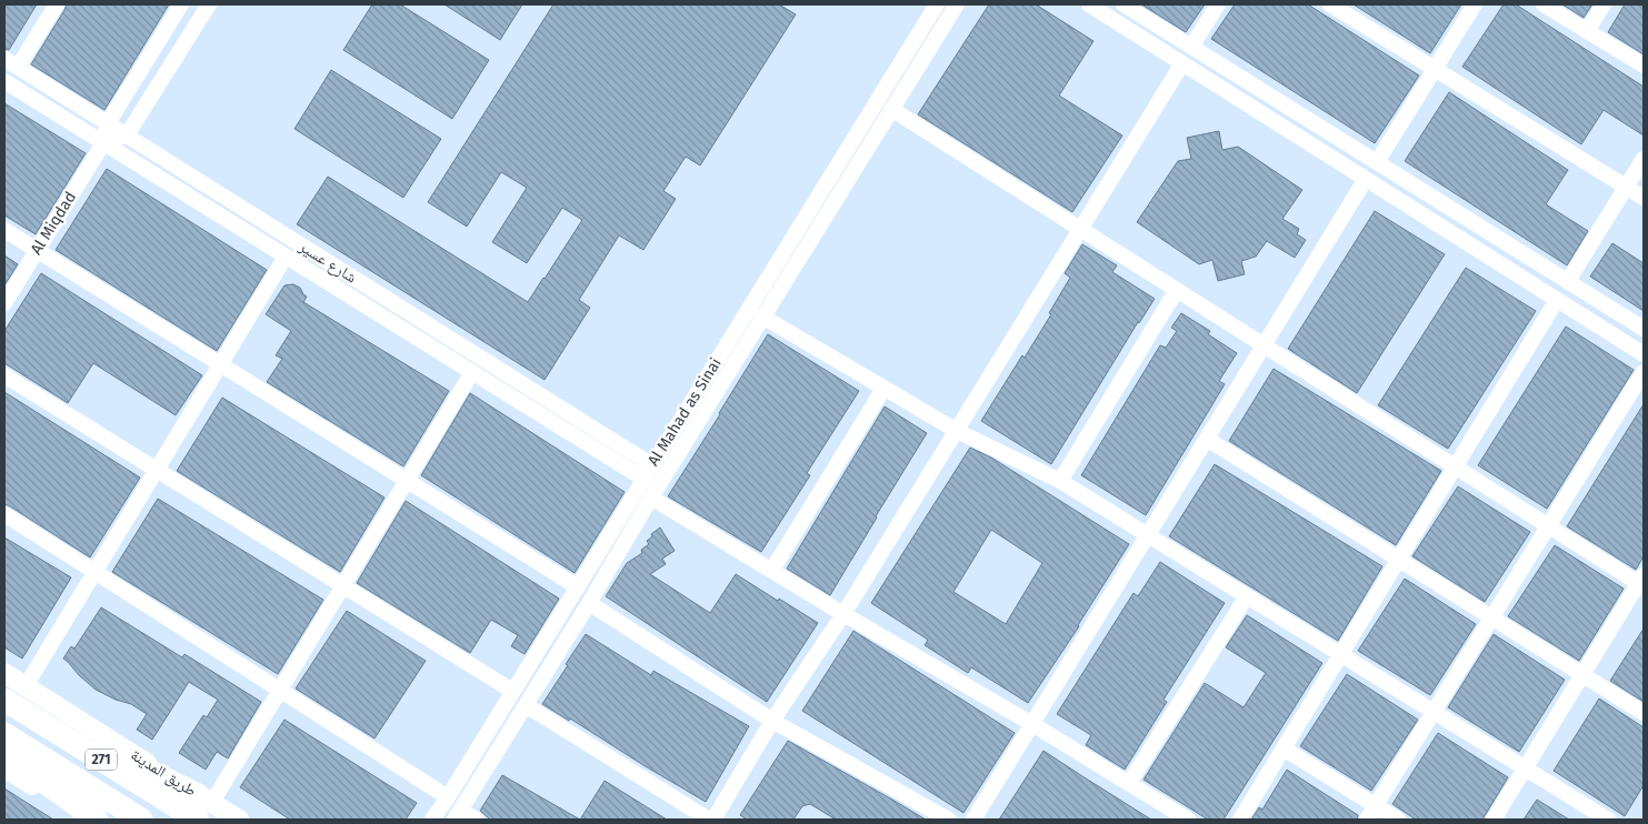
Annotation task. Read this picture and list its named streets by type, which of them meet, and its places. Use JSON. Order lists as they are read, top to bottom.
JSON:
{
  "streets": {
    "highway": ["271"],
    "main road": ["طريق المدينة"],
    "street": ["Al Miqdad", "شارع عسير", "Al Mahad as Sinai"]
  },
  "crossings": [
    ["Al Miqdad", "شارع عسير"],
    ["شارع عسير", "Al Mahad as Sinai"],
    ["271", "طريق المدينة"]
  ]
}
